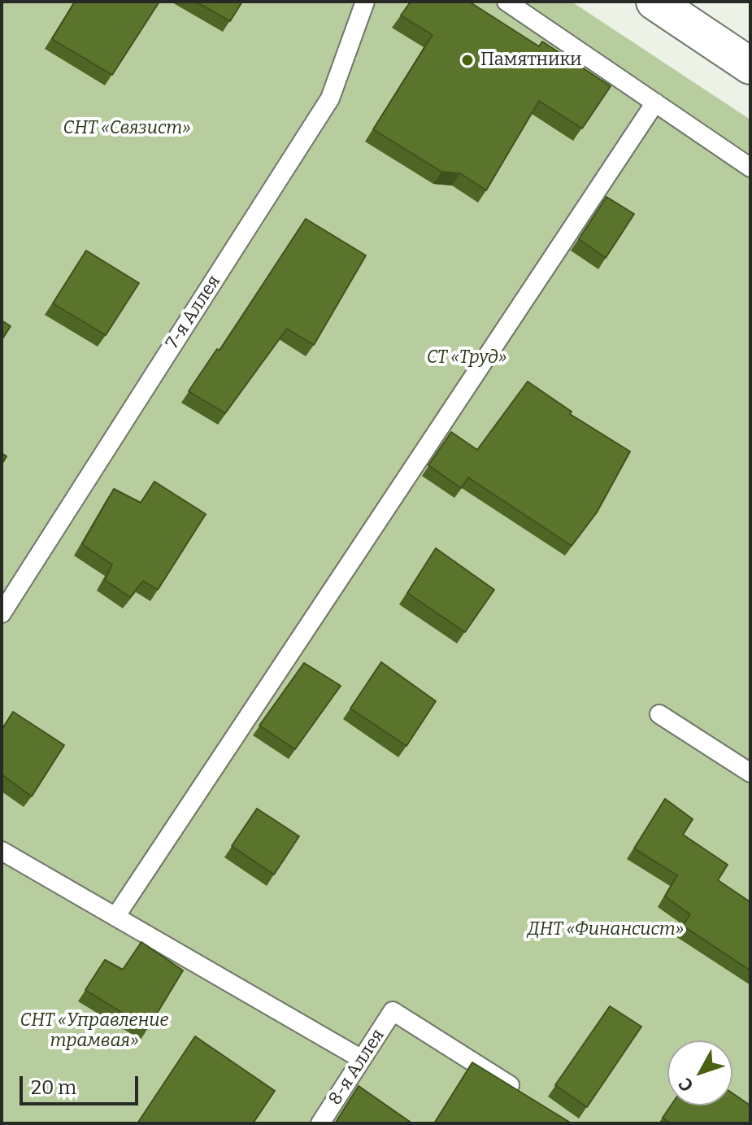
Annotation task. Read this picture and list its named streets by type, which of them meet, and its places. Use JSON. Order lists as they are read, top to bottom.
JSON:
{
  "streets": {
    "lane": ["7-я Аллея", "8-я Аллея"]
  },
  "parks": [
    "СНТ «Связист»",
    "СТ «Труд»",
    "ДНТ «Финансист»",
    "СНТ «Управление трамвая»"
  ],
  "places": ["Памятники"],
  "scale_bar": "20 m",
  "north": "bottom left"
}
